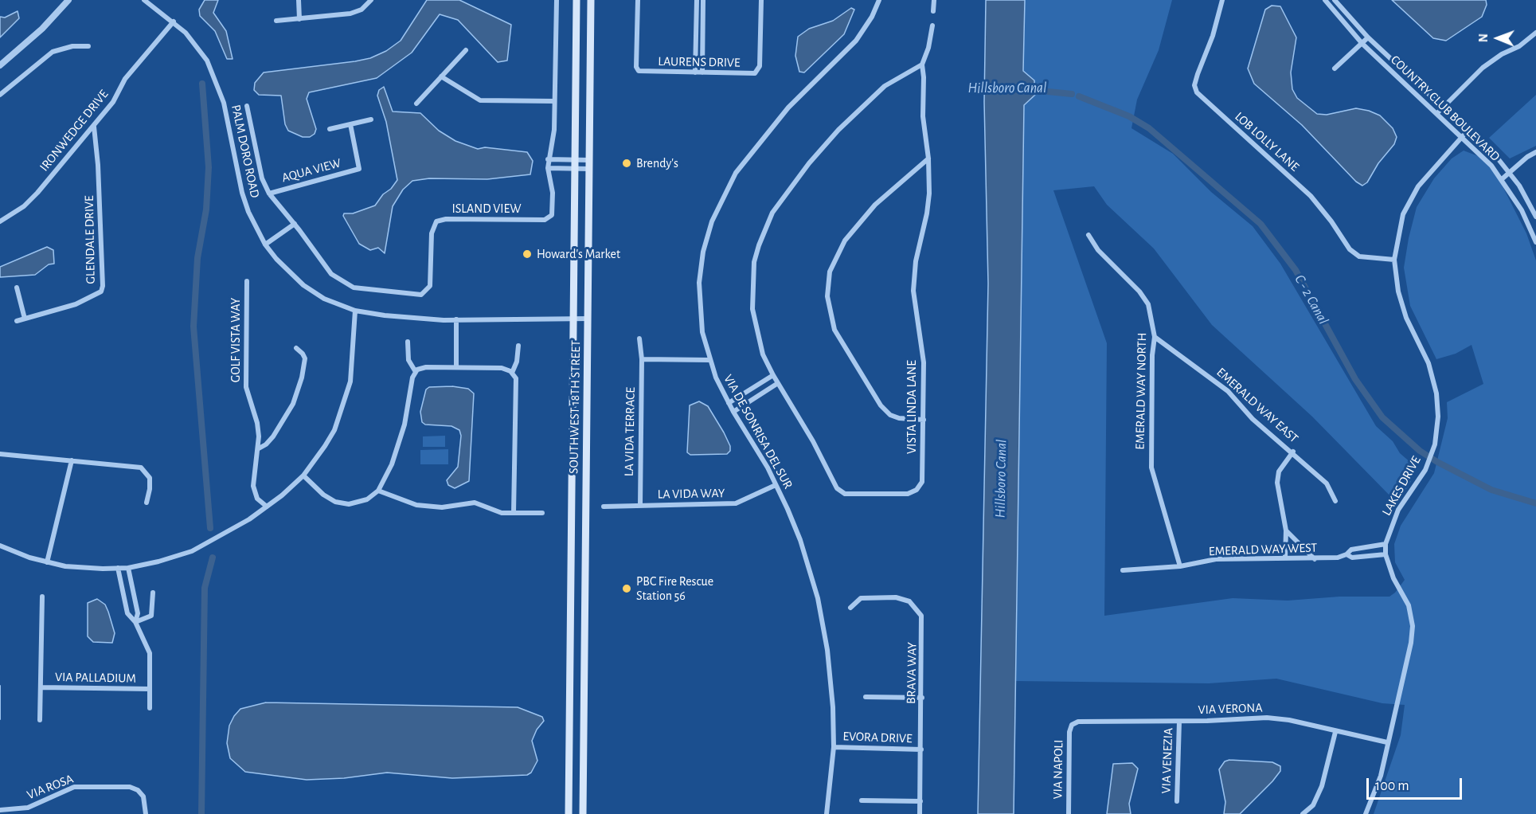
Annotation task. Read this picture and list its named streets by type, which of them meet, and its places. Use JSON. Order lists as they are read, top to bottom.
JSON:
{
  "streets": {
    "main road": ["SOUTHWEST 18TH STREET"],
    "street": [
      "LAURENS DRIVE",
      "COUNTRY CLUB BOULEVARD",
      "IRONWEDGE DRIVE",
      "LOB LOLLY LANE",
      "PALM DORO ROAD",
      "AQUA VIEW",
      "ISLAND VIEW",
      "GLENDALE DRIVE",
      "GOLF VISTA WAY",
      "EMERALD WAY NORTH",
      "EMERALD WAY EAST",
      "VISTA LINDA LANE",
      "LA VIDA TERRACE",
      "VIA DE SONRISA DEL SUR",
      "LAKES DRIVE",
      "LA VIDA WAY",
      "EMERALD WAY WEST",
      "BRAVA WAY",
      "VIA PALLADIUM",
      "VIA VERONA",
      "EVORA DRIVE",
      "VIA VENEZIA",
      "VIA NAPOLI",
      "VIA ROSA"
    ]
  },
  "crossings": [
    ["COUNTRY CLUB BOULEVARD", "LAKES DRIVE"],
    ["IRONWEDGE DRIVE", "PALM DORO ROAD"],
    ["IRONWEDGE DRIVE", "GLENDALE DRIVE"],
    ["LOB LOLLY LANE", "LAKES DRIVE"],
    ["PALM DORO ROAD", "SOUTHWEST 18TH STREET"],
    ["AQUA VIEW", "ISLAND VIEW"],
    ["EMERALD WAY NORTH", "EMERALD WAY EAST"],
    ["EMERALD WAY NORTH", "EMERALD WAY WEST"],
    ["LA VIDA TERRACE", "LA VIDA WAY"],
    ["VIA DE SONRISA DEL SUR", "LA VIDA WAY"],
    ["VIA DE SONRISA DEL SUR", "EVORA DRIVE"],
    ["LAKES DRIVE", "EMERALD WAY WEST"],
    ["LAKES DRIVE", "VIA VERONA"],
    ["BRAVA WAY", "EVORA DRIVE"],
    ["VIA VERONA", "VIA VENEZIA"],
    ["VIA VERONA", "VIA NAPOLI"]
  ],
  "water": ["Hillsboro Canal", "C - 2 Canal"],
  "places": ["Brendy's", "Howard's Market", "PBC Fire Rescue Station 56"],
  "scale_bar": "100 m",
  "north": "left"
}
